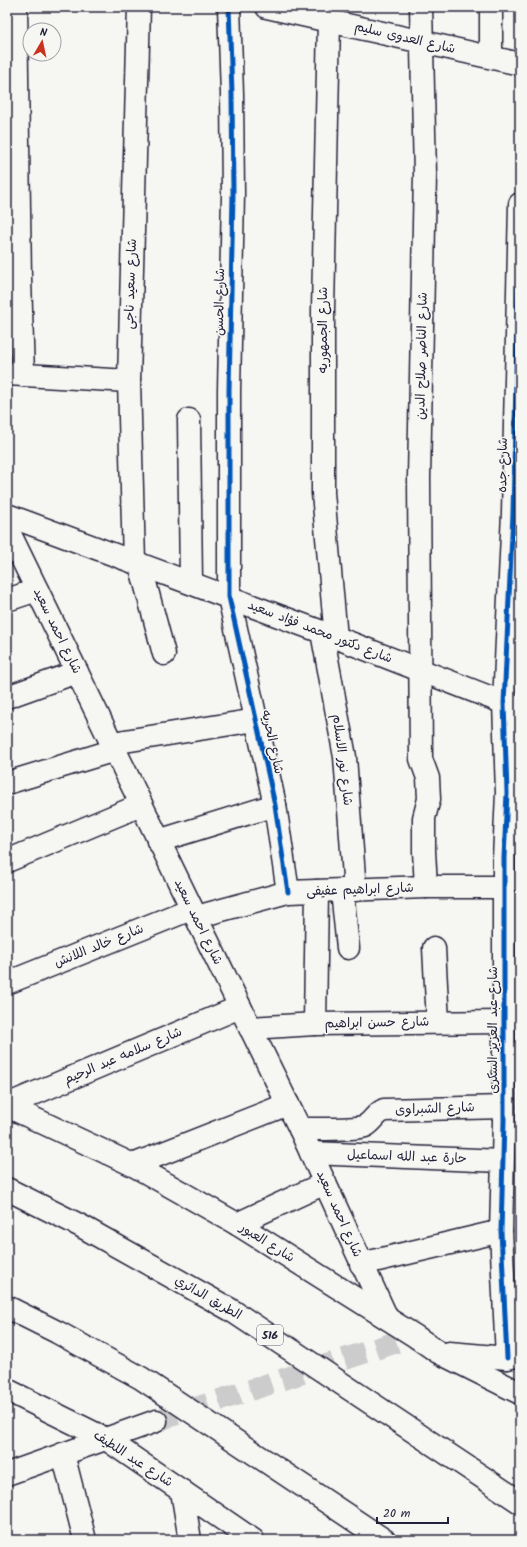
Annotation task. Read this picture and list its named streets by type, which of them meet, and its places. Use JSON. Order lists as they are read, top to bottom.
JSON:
{
  "streets": {
    "main road": [
      "شارع العدوى سليم",
      "شارع سعيد ناجى",
      "شارع الحسن",
      "شارع الجمهوريه",
      "شارع الناصر صلاح الدين",
      "شارع جده",
      "شارع احمد سعيد",
      "شارع دكتور محمد فؤاد سعيد",
      "شارع الحريه",
      "شارع نور الاسلام",
      "شارع ابراهيم عفيفى",
      "شارع خالد اللانش",
      "شارع حسن ابراهيم",
      "شارع عبد العزيز السكرى",
      "شارع سلامه عبد الرحيم",
      "شارع الشبراوى",
      "حارة عبد الله اسماعيل",
      "شارع العبور",
      "الطريق الدائري",
      "516",
      "شارع عبد اللطيف"
    ]
  },
  "crossings": [
    ["شارع العدوى سليم", "شارع الجمهوريه"],
    ["شارع العدوى سليم", "شارع الناصر صلاح الدين"],
    ["شارع سعيد ناجى", "شارع دكتور محمد فؤاد سعيد"],
    ["شارع الحسن", "شارع دكتور محمد فؤاد سعيد"],
    ["شارع الحسن", "شارع الحريه"],
    ["شارع الجمهوريه", "شارع دكتور محمد فؤاد سعيد"],
    ["شارع الجمهوريه", "شارع نور الاسلام"],
    ["شارع الناصر صلاح الدين", "شارع دكتور محمد فؤاد سعيد"],
    ["شارع الناصر صلاح الدين", "شارع ابراهيم عفيفى"],
    ["شارع جده", "شارع دكتور محمد فؤاد سعيد"],
    ["شارع جده", "شارع عبد العزيز السكرى"],
    ["شارع احمد سعيد", "شارع دكتور محمد فؤاد سعيد"],
    ["شارع احمد سعيد", "شارع ابراهيم عفيفى"],
    ["شارع احمد سعيد", "شارع خالد اللانش"],
    ["شارع احمد سعيد", "شارع حسن ابراهيم"],
    ["شارع احمد سعيد", "شارع سلامه عبد الرحيم"],
    ["شارع احمد سعيد", "شارع الشبراوى"],
    ["شارع احمد سعيد", "حارة عبد الله اسماعيل"],
    ["شارع احمد سعيد", "شارع العبور"],
    ["شارع دكتور محمد فؤاد سعيد", "شارع الحريه"],
    ["شارع دكتور محمد فؤاد سعيد", "شارع نور الاسلام"],
    ["شارع دكتور محمد فؤاد سعيد", "شارع عبد العزيز السكرى"],
    ["شارع الحريه", "شارع ابراهيم عفيفى"],
    ["شارع نور الاسلام", "شارع ابراهيم عفيفى"],
    ["شارع ابراهيم عفيفى", "شارع خالد اللانش"],
    ["شارع ابراهيم عفيفى", "شارع عبد العزيز السكرى"],
    ["شارع حسن ابراهيم", "شارع عبد العزيز السكرى"],
    ["شارع عبد العزيز السكرى", "شارع الشبراوى"],
    ["شارع عبد العزيز السكرى", "حارة عبد الله اسماعيل"],
    ["شارع سلامه عبد الرحيم", "شارع العبور"]
  ],
  "scale_bar": "20 m",
  "north": "top"
}
